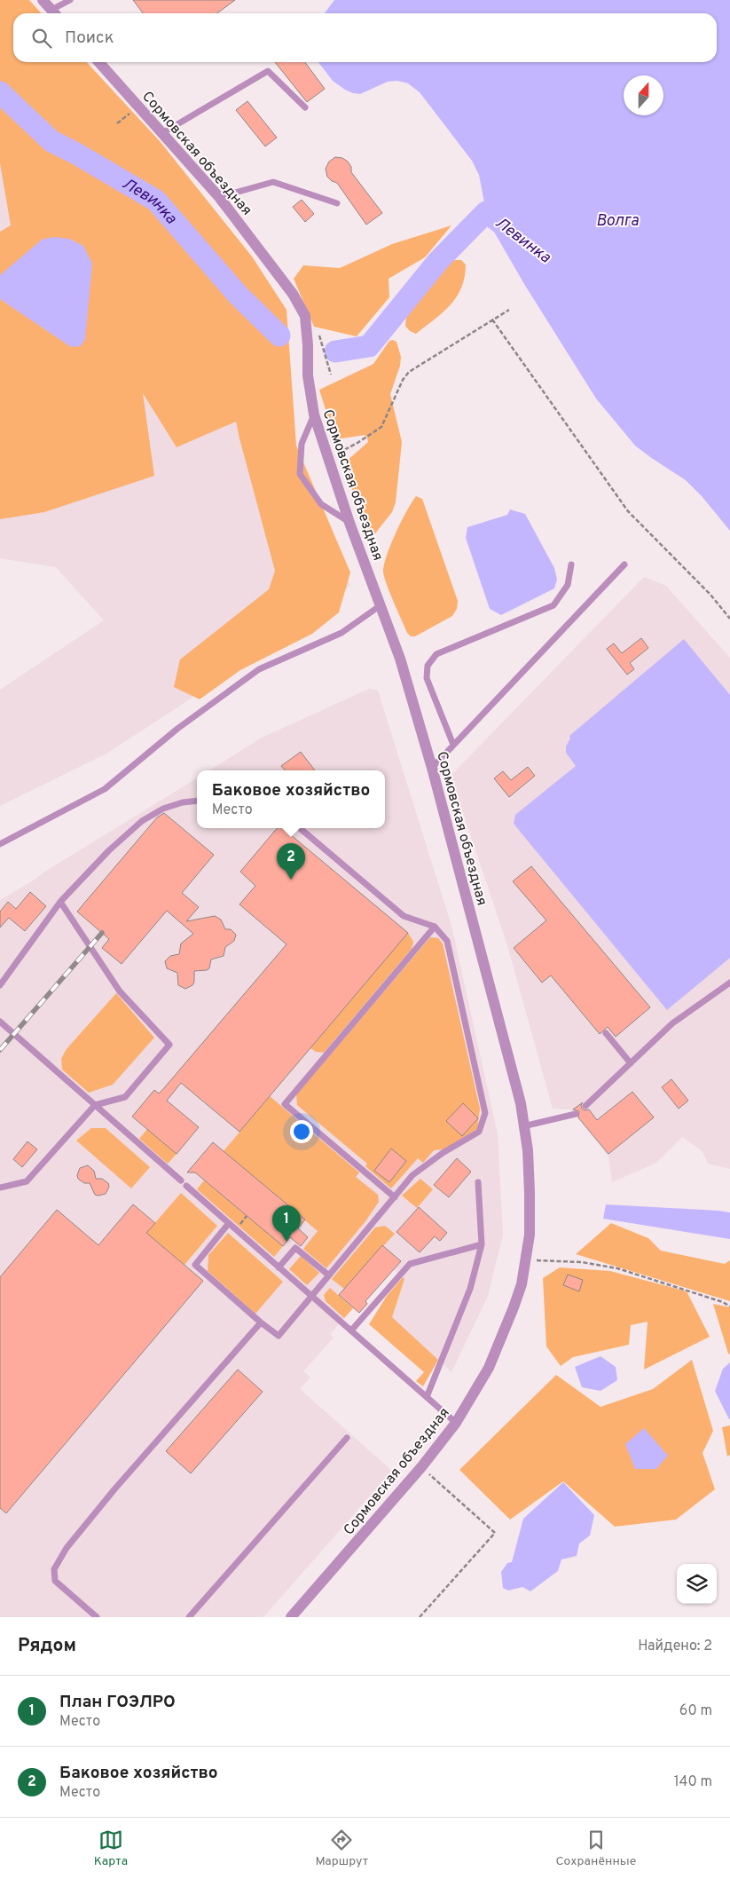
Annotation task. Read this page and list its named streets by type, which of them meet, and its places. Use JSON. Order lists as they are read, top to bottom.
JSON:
{
  "streets": {
    "street": ["Сормовская объездная"]
  },
  "water": ["Левинка", "Волга"],
  "north": "top",
  "page": {
    "search": "Поиск",
    "popup": ["Баковое хозяйство", "Место"],
    "pins": ["2", "1"],
    "heading": ["Рядом", "Найдено: 2"],
    "list": [
      {
        "mark": "1",
        "name": "План ГОЭЛРО",
        "note": "Место",
        "value": "60 m"
      },
      {
        "mark": "2",
        "name": "Баковое хозяйство",
        "note": "Место",
        "value": "140 m"
      }
    ],
    "nav": ["Карта", "Маршрут", "Сохранённые"]
  }
}
